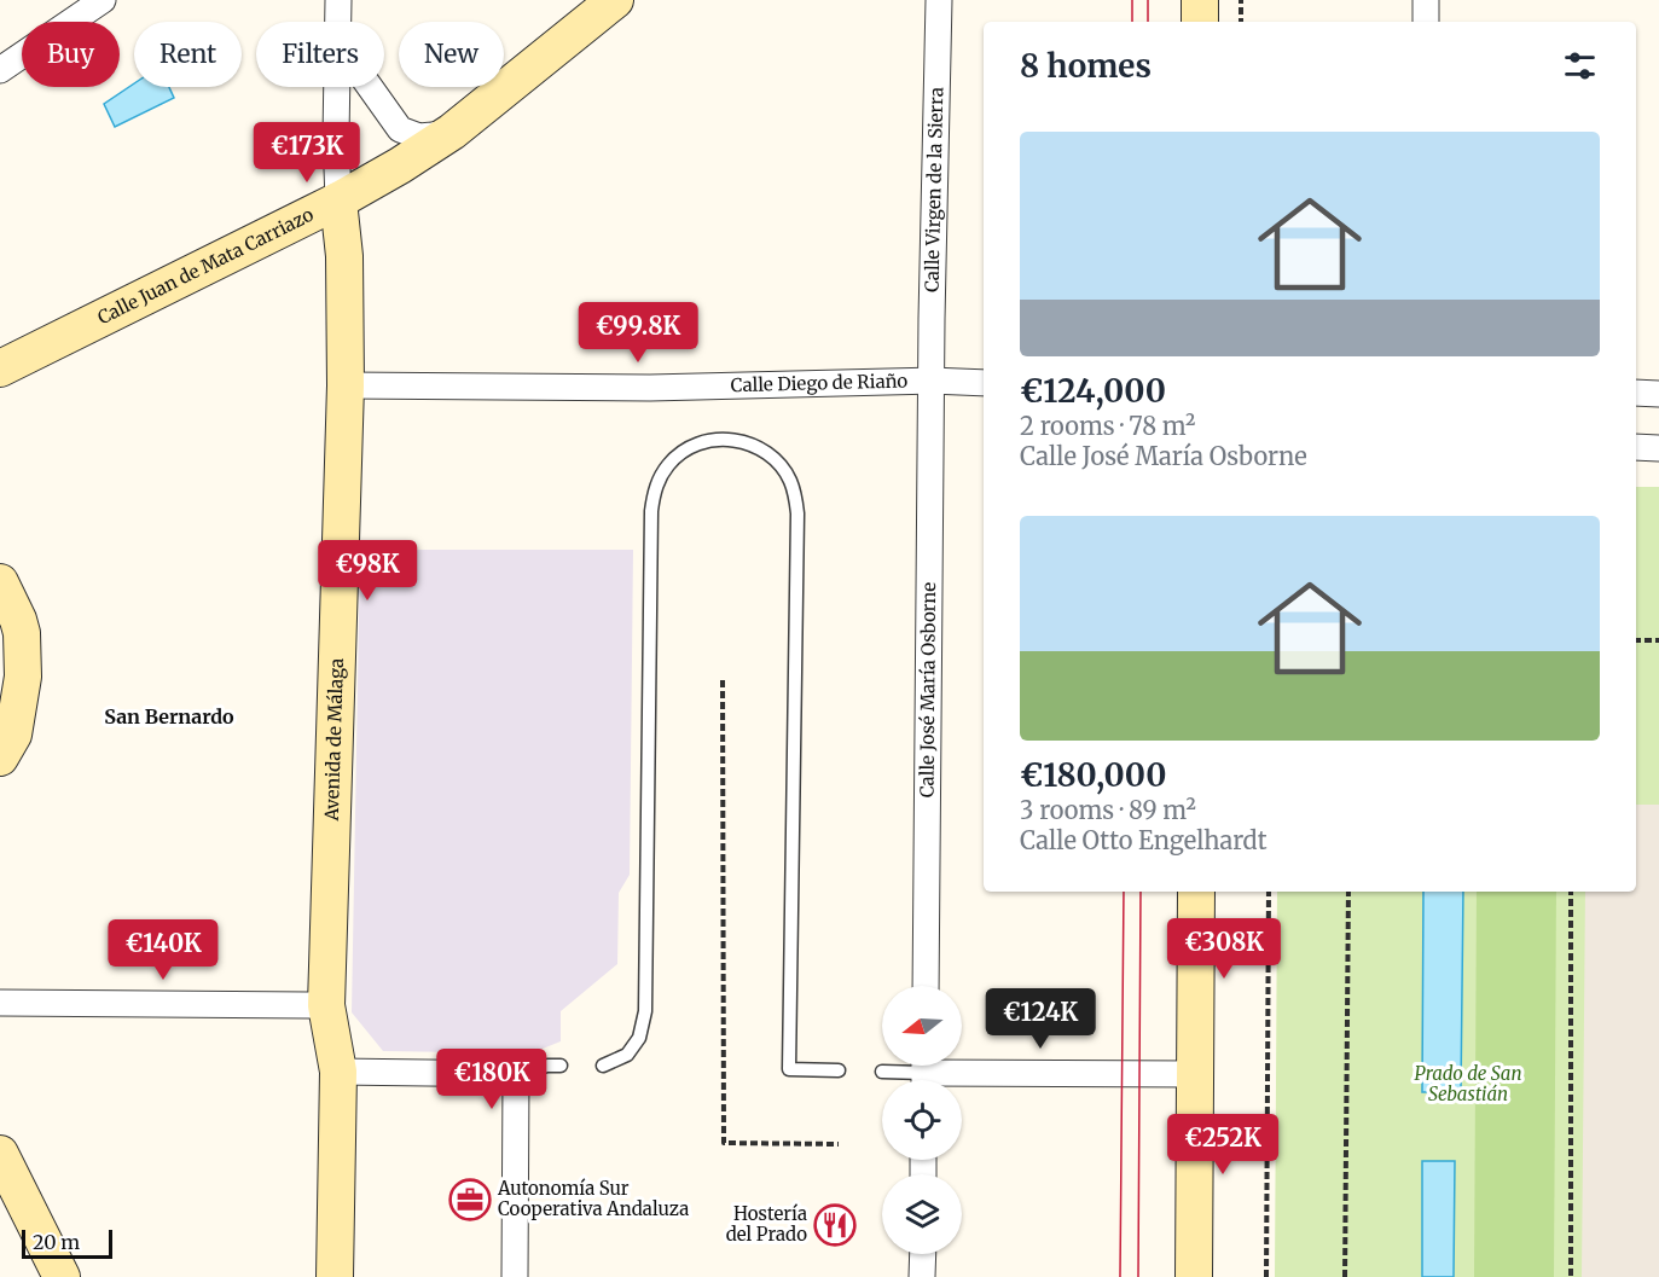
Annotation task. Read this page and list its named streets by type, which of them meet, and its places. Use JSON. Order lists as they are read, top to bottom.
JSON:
{
  "streets": {
    "street": [
      "Calle Virgen de la Sierra",
      "Calle Juan de Mata Carriazo",
      "Calle Diego de Riaño",
      "Calle José María Osborne",
      "Avenida de Málaga"
    ]
  },
  "crossings": [
    ["Calle Virgen de la Sierra", "Calle Diego de Riaño"],
    ["Calle Virgen de la Sierra", "Calle José María Osborne"],
    ["Calle Juan de Mata Carriazo", "Avenida de Málaga"],
    ["Calle Diego de Riaño", "Calle José María Osborne"],
    ["Calle Diego de Riaño", "Avenida de Málaga"]
  ],
  "districts": ["San Bernardo"],
  "parks": ["Prado de San Sebastián"],
  "places": {
    "office": ["Autonomía Sur Cooperativa Andaluza"],
    "restaurant": ["Hostería del Prado"]
  },
  "scale_bar": "20 m",
  "north": "left",
  "page": {
    "chip": [
      "Buy",
      "Rent",
      "Filters",
      "New"
    ],
    "heading": "8 homes",
    "list": [
      {
        "name": "€124,000",
        "note": "2 rooms · 78 m² · Calle José María Osborne"
      },
      {
        "name": "€180,000",
        "note": "3 rooms · 89 m² · Calle Otto Engelhardt"
      }
    ],
    "price": [
      "€173K",
      "€99.8K",
      "€98K",
      "€308K",
      "€140K",
      "€124K",
      "€180K",
      "€252K"
    ],
    "scale": "20 m"
  }
}
